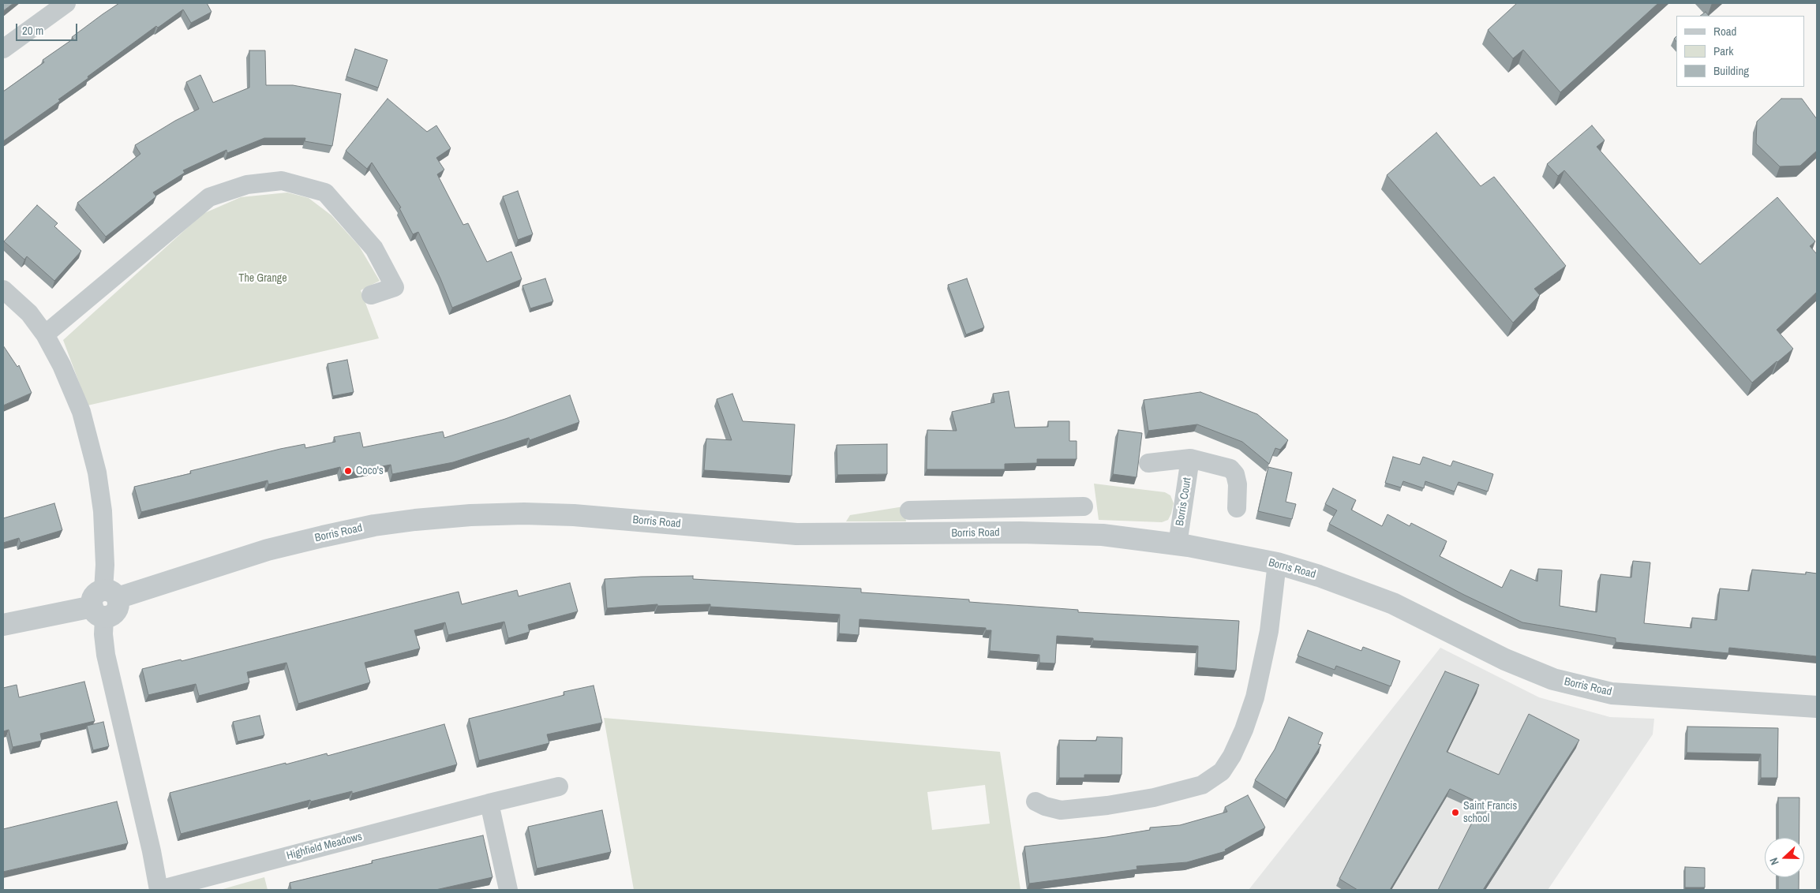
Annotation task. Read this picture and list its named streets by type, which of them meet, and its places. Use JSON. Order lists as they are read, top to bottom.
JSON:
{
  "streets": {
    "street": ["Borris Court", "Borris Road", "Highfield Meadows"]
  },
  "crossings": [
    ["Borris Court", "Borris Road"],
    ["Borris Road", "Highfield Meadows"]
  ],
  "parks": ["The Grange"],
  "places": ["Coco's", "Saint Francis school"],
  "legend": ["Road", "Park", "Building"],
  "scale_bar": "20 m",
  "north": "left"
}
